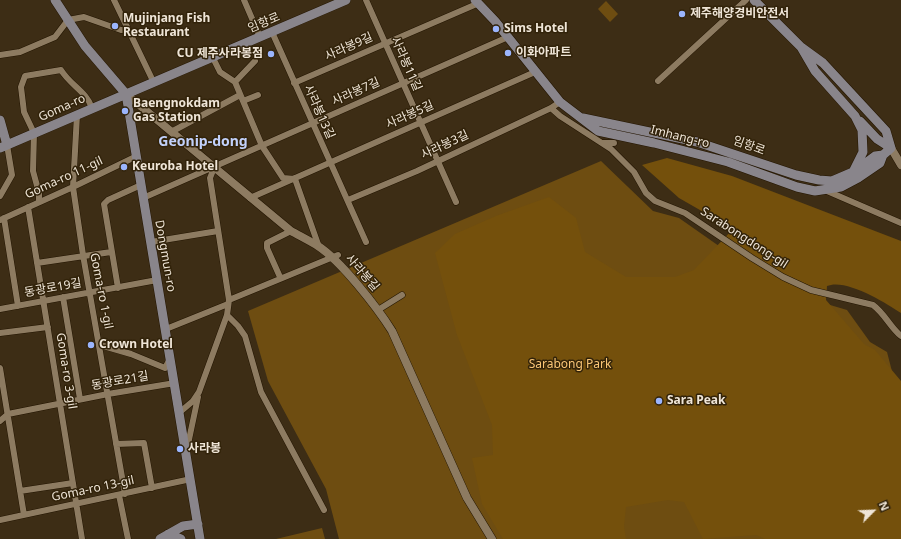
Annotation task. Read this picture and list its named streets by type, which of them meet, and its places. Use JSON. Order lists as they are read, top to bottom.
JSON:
{
  "streets": {
    "main road": [
      "임항로",
      "Goma-ro",
      "Imhang-ro",
      "Dongmun-ro"
    ],
    "street": [
      "사라봉9길",
      "사라봉11길",
      "사라봉7길",
      "사라봉13길",
      "사라봉5길",
      "사라봉3길",
      "Goma-ro 11-gil",
      "Sarabongdong-gil",
      "사라봉길",
      "동광로19길",
      "Goma-ro 1-gil",
      "Goma-ro 3-gil",
      "동광로21길",
      "Goma-ro 13-gil"
    ]
  },
  "crossings": [
    ["임항로", "사라봉9길"],
    ["임항로", "사라봉7길"],
    ["임항로", "Goma-ro"],
    ["임항로", "사라봉13길"],
    ["임항로", "사라봉5길"],
    ["임항로", "Imhang-ro"],
    ["임항로", "사라봉3길"],
    ["임항로", "Dongmun-ro"],
    ["임항로", "사라봉길"],
    ["사라봉9길", "사라봉11길"],
    ["사라봉9길", "사라봉13길"],
    ["사라봉11길", "사라봉7길"],
    ["사라봉11길", "사라봉5길"],
    ["사라봉11길", "사라봉3길"],
    ["사라봉7길", "사라봉13길"],
    ["사라봉7길", "Dongmun-ro"],
    ["사라봉7길", "사라봉길"],
    ["Goma-ro", "Dongmun-ro"],
    ["Goma-ro", "사라봉길"],
    ["Goma-ro", "Goma-ro 1-gil"],
    ["사라봉13길", "사라봉5길"],
    ["사라봉13길", "사라봉3길"],
    ["사라봉5길", "사라봉길"],
    ["사라봉3길", "Sarabongdong-gil"],
    ["Goma-ro 11-gil", "Dongmun-ro"],
    ["Goma-ro 11-gil", "Goma-ro 1-gil"],
    ["Goma-ro 11-gil", "Goma-ro 3-gil"],
    ["Dongmun-ro", "사라봉길"],
    ["Dongmun-ro", "동광로19길"],
    ["Dongmun-ro", "동광로21길"],
    ["Dongmun-ro", "Goma-ro 13-gil"],
    ["동광로19길", "Goma-ro 1-gil"],
    ["동광로19길", "Goma-ro 3-gil"],
    ["Goma-ro 1-gil", "동광로21길"],
    ["Goma-ro 1-gil", "Goma-ro 13-gil"],
    ["Goma-ro 3-gil", "동광로21길"],
    ["Goma-ro 3-gil", "Goma-ro 13-gil"]
  ],
  "districts": ["Geonip-dong"],
  "parks": ["Sarabong Park"],
  "places": [
    "제주해양경비안전서",
    "Mujinjang Fish Restaurant",
    "Sims Hotel",
    "이화아파트",
    "CU 제주사라봉점",
    "Baengnokdam Gas Station",
    "Keuroba Hotel",
    "Crown Hotel",
    "Sara Peak",
    "사라봉"
  ],
  "north": "top right"
}
